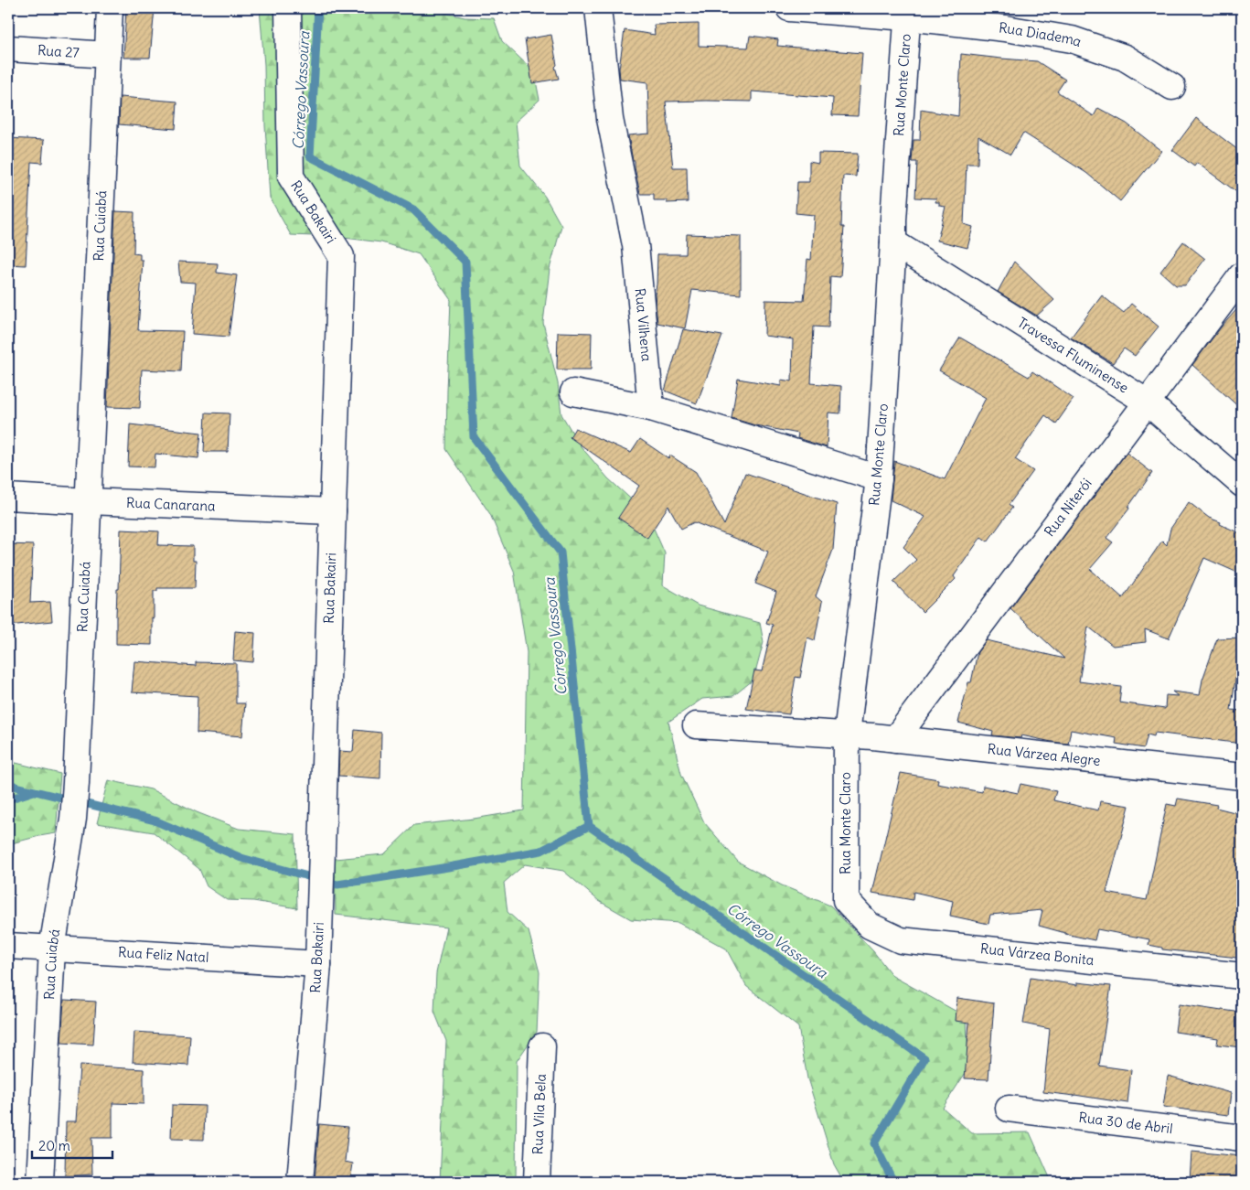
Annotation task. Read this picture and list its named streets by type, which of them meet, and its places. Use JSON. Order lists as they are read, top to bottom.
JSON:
{
  "streets": {
    "street": [
      "Rua Diadema",
      "Rua 27",
      "Rua Monte Claro",
      "Rua Bakairi",
      "Rua Cuiabá",
      "Rua Vilhena",
      "Travessa Fluminense",
      "Rua Canarana",
      "Rua Niterói",
      "Rua Várzea Alegre",
      "Rua Várzea Bonita",
      "Rua Feliz Natal",
      "Rua Vila Bela",
      "Rua 30 de Abril"
    ]
  },
  "crossings": [
    ["Rua Diadema", "Rua Monte Claro"],
    ["Rua 27", "Rua Cuiabá"],
    ["Rua Monte Claro", "Travessa Fluminense"],
    ["Rua Monte Claro", "Rua Várzea Alegre"],
    ["Rua Monte Claro", "Rua Várzea Bonita"],
    ["Rua Bakairi", "Rua Canarana"],
    ["Rua Bakairi", "Rua Feliz Natal"],
    ["Rua Cuiabá", "Rua Canarana"],
    ["Rua Cuiabá", "Rua Feliz Natal"],
    ["Travessa Fluminense", "Rua Niterói"],
    ["Rua Niterói", "Rua Várzea Alegre"]
  ],
  "water": ["Córrego Vassoura"],
  "scale_bar": "20 m"
}
